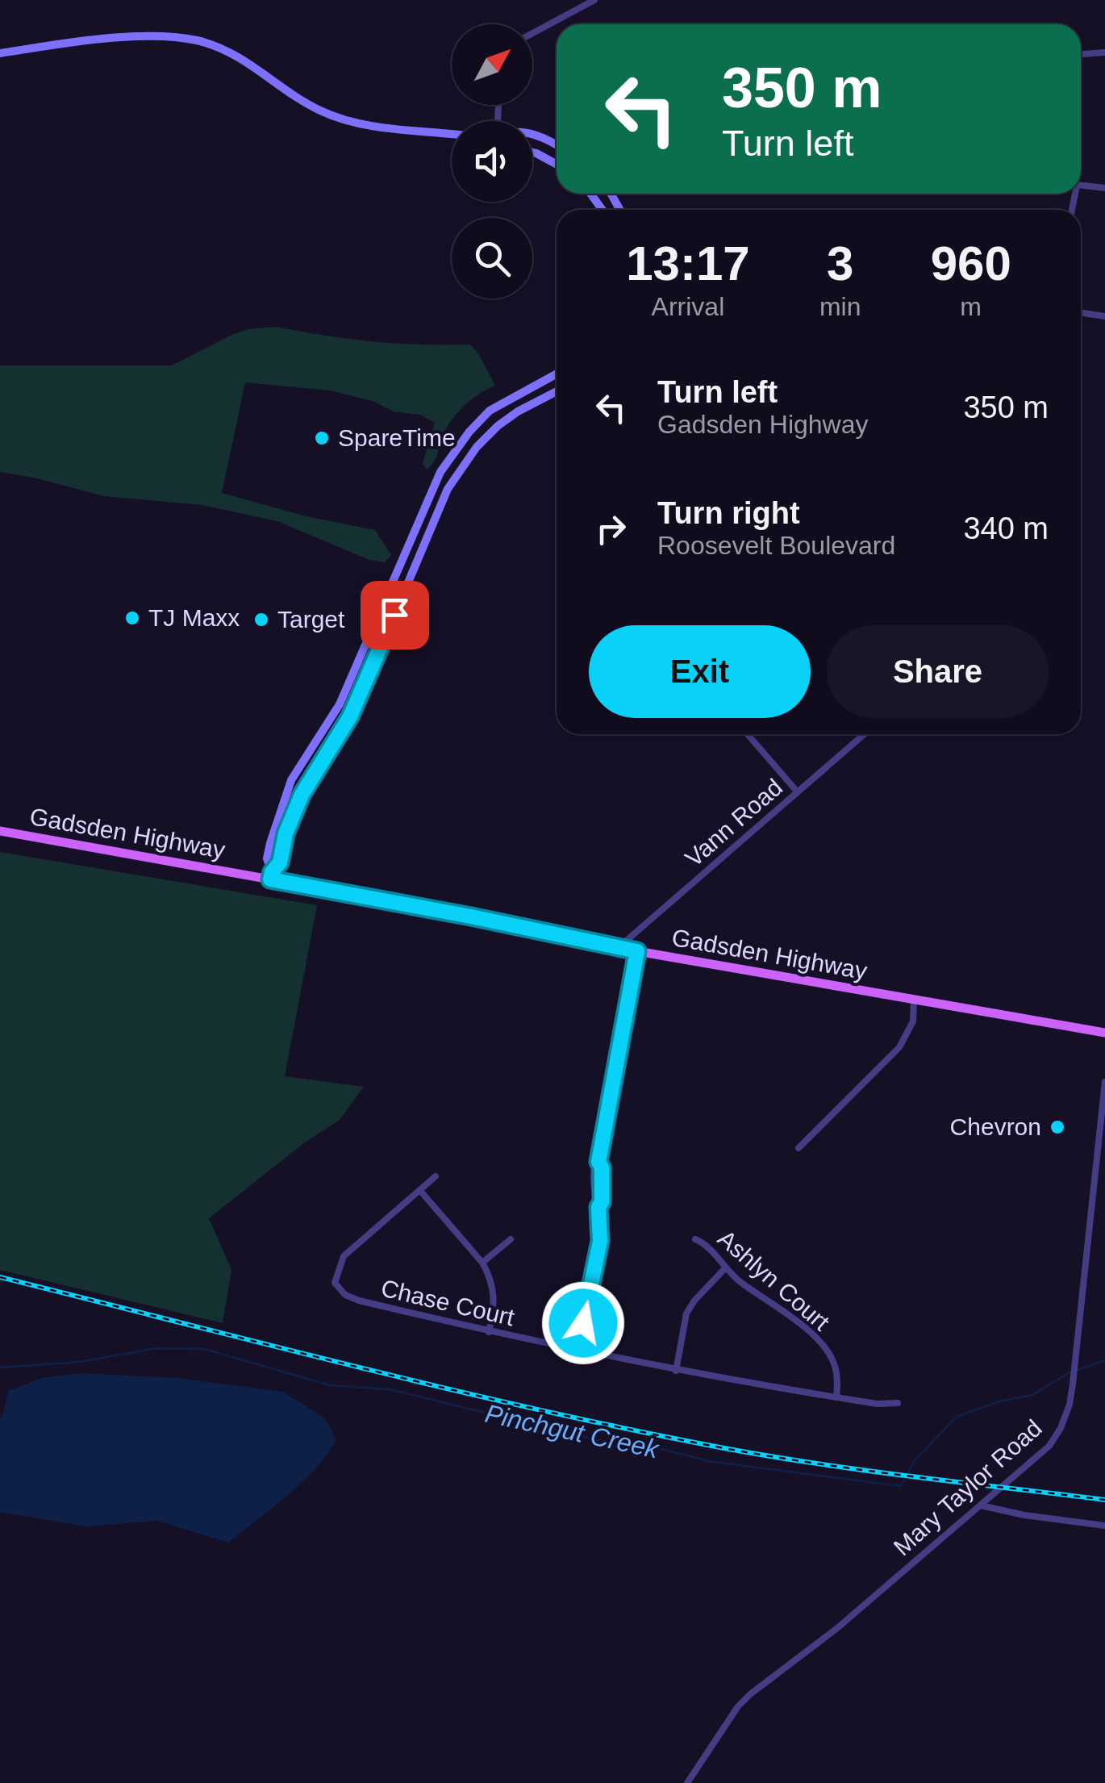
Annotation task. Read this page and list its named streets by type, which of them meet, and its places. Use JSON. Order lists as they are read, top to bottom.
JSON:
{
  "streets": {
    "main road": ["Gadsden Highway"],
    "street": [
      "Vann Road",
      "Ashlyn Court",
      "Chase Court",
      "Mary Taylor Road"
    ]
  },
  "crossings": [
    ["Vann Road", "Gadsden Highway"],
    ["Ashlyn Court", "Chase Court"]
  ],
  "water": ["Pinchgut Creek"],
  "places": [
    "SpareTime",
    "TJ Maxx",
    "Target",
    "Chevron"
  ],
  "north": "top right",
  "page": {
    "turn": ["350 m", "Turn left"],
    "eta": [
      "13:17",
      "Arrival",
      "3",
      "min",
      "960",
      "m"
    ],
    "list": [
      {
        "name": "Turn left",
        "note": "Gadsden Highway",
        "value": "350 m"
      },
      {
        "name": "Turn right",
        "note": "Roosevelt Boulevard",
        "value": "340 m"
      }
    ],
    "buttons": ["Exit", "Share"]
  }
}
